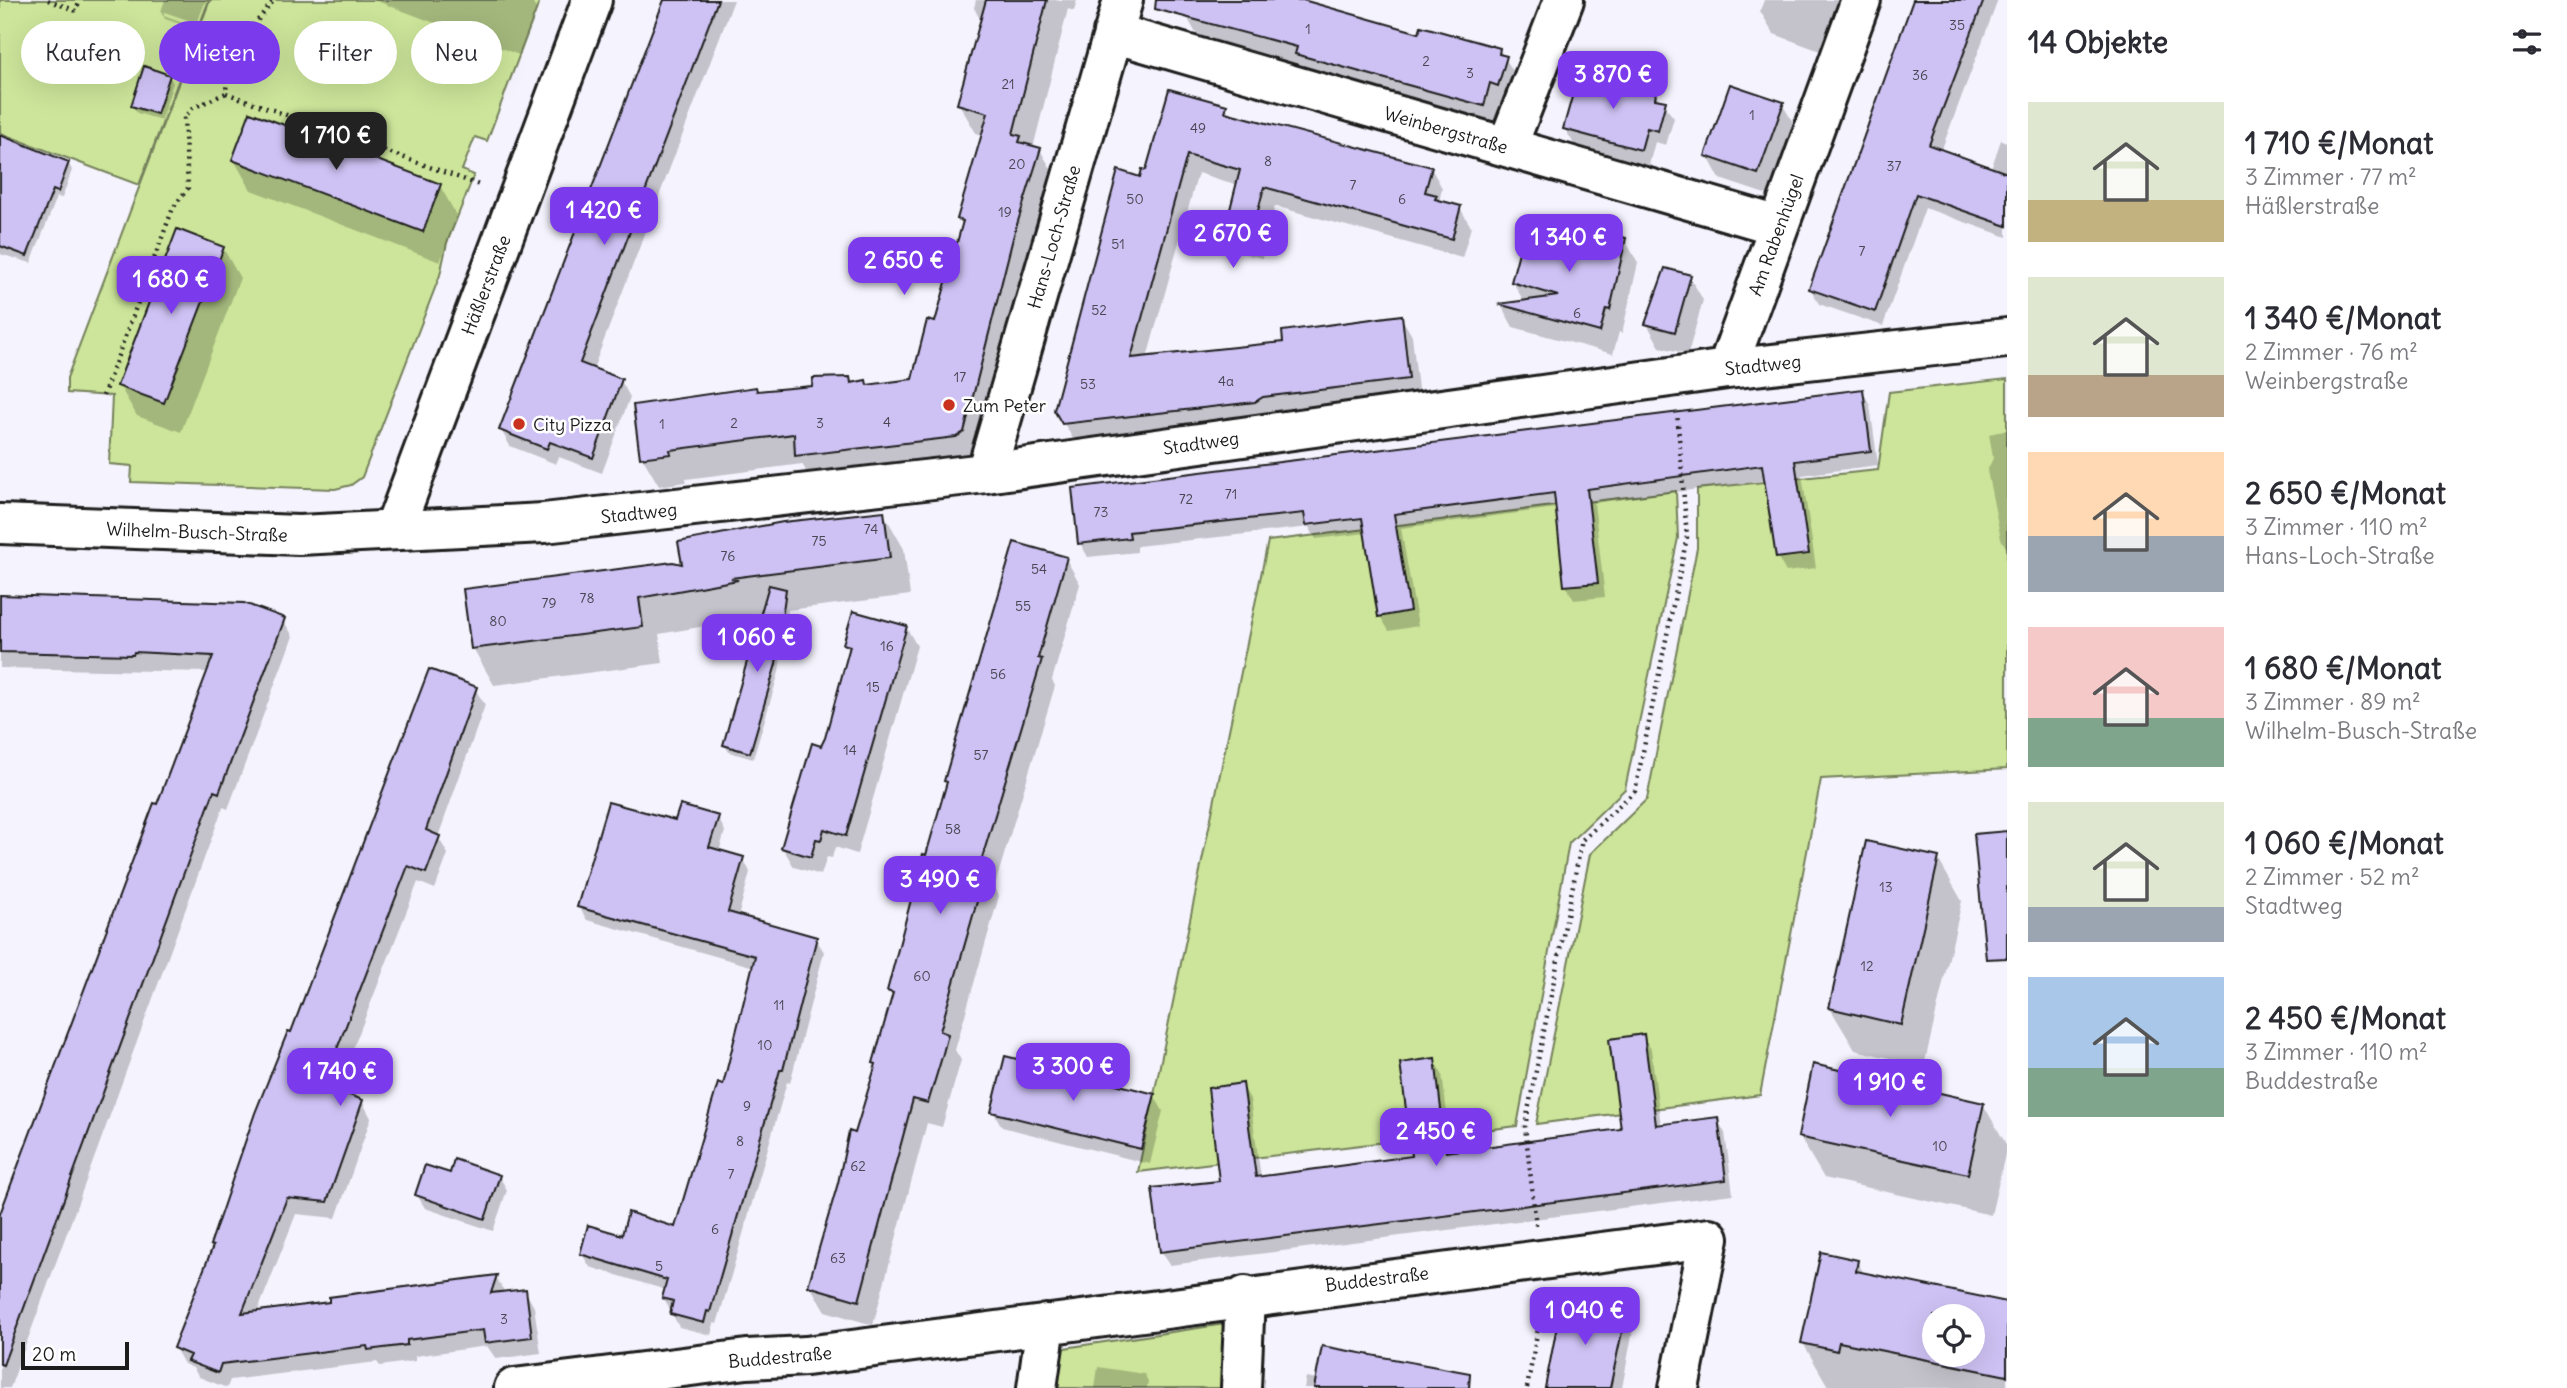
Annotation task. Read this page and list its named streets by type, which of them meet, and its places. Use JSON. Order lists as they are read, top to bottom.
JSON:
{
  "streets": {
    "street": [
      "Weinbergstraße",
      "Am Rabenhügel",
      "Hans-Loch-Straße",
      "Häßlerstraße",
      "Stadtweg",
      "Wilhelm-Busch-Straße",
      "Buddestraße"
    ]
  },
  "crossings": [
    ["Weinbergstraße", "Am Rabenhügel"],
    ["Weinbergstraße", "Hans-Loch-Straße"],
    ["Am Rabenhügel", "Stadtweg"],
    ["Hans-Loch-Straße", "Stadtweg"],
    ["Häßlerstraße", "Stadtweg"],
    ["Häßlerstraße", "Wilhelm-Busch-Straße"],
    ["Stadtweg", "Wilhelm-Busch-Straße"]
  ],
  "places": ["Zum Peter", "City Pizza"],
  "house_numbers": [
    "35",
    "1",
    "2",
    "3",
    "36",
    "21",
    "1",
    "49",
    "8",
    "20",
    "37",
    "7",
    "50",
    "6",
    "19",
    "51",
    "7",
    "52",
    "6",
    "17",
    "4a",
    "53",
    "4",
    "2",
    "3",
    "1",
    "71",
    "72",
    "73",
    "74",
    "75",
    "76",
    "54",
    "78",
    "79",
    "55",
    "80",
    "16",
    "56",
    "15",
    "14",
    "57",
    "58",
    "13",
    "12",
    "60",
    "11",
    "10",
    "9",
    "8",
    "10",
    "62",
    "7",
    "6",
    "63",
    "5",
    "3"
  ],
  "scale_bar": "20 m",
  "page": {
    "heading": "14 Objekte",
    "chip": [
      "Kaufen",
      "Mieten",
      "Filter",
      "Neu"
    ],
    "price": [
      "3 870 €",
      "1 710 €",
      "1 420 €",
      "2 670 €",
      "1 340 €",
      "2 650 €",
      "1 680 €",
      "1 060 €",
      "3 490 €",
      "3 300 €",
      "1 740 €",
      "1 910 €",
      "2 450 €",
      "1 040 €"
    ],
    "list": [
      {
        "name": "1 710 €/Monat",
        "note": "3 Zimmer · 77 m² · Häßlerstraße"
      },
      {
        "name": "1 340 €/Monat",
        "note": "2 Zimmer · 76 m² · Weinbergstraße"
      },
      {
        "name": "2 650 €/Monat",
        "note": "3 Zimmer · 110 m² · Hans-Loch-Straße"
      },
      {
        "name": "1 680 €/Monat",
        "note": "3 Zimmer · 89 m² · Wilhelm-Busch-Straße"
      },
      {
        "name": "1 060 €/Monat",
        "note": "2 Zimmer · 52 m² · Stadtweg"
      },
      {
        "name": "2 450 €/Monat",
        "note": "3 Zimmer · 110 m² · Buddestraße"
      }
    ],
    "scale": "20 m"
  }
}
